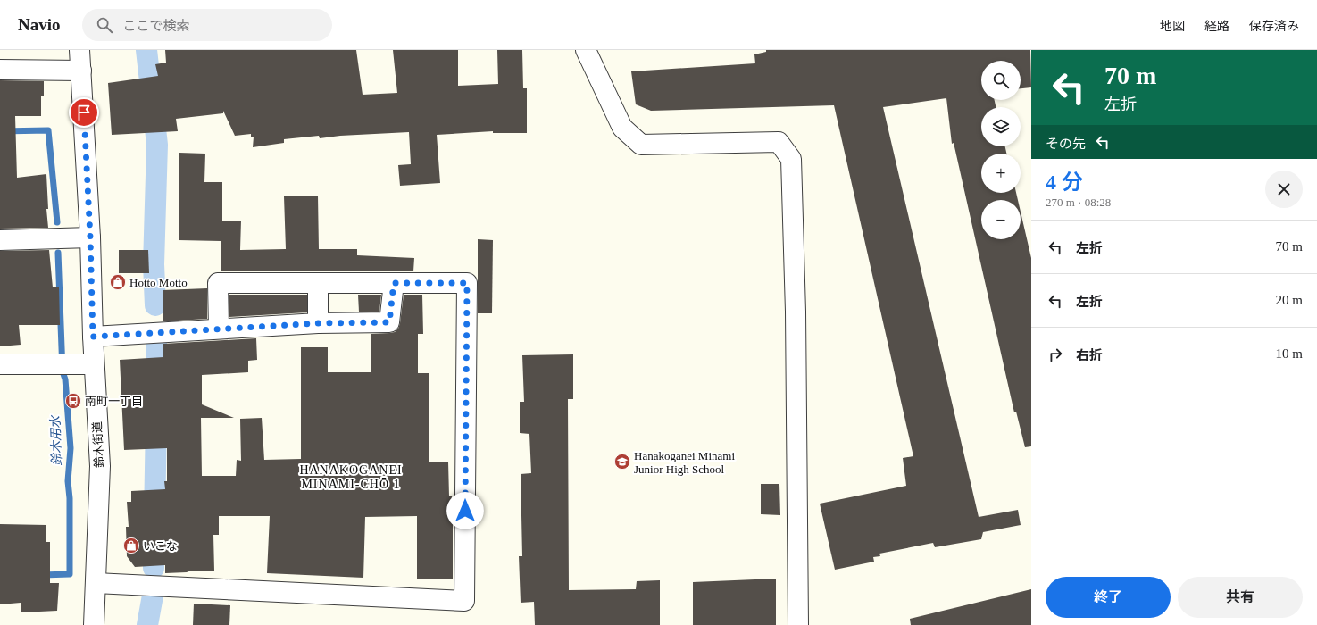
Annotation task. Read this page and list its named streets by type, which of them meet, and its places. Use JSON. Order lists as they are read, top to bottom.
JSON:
{
  "streets": {
    "street": ["鈴木街道"]
  },
  "districts": ["HANAKOGANEI MINAMI-CHŌ 1"],
  "water": ["鈴木用水"],
  "places": {
    "shop": ["Hotto Motto", "いこな"],
    "bus stop": ["南町一丁目"],
    "school or university": ["Hanakoganei Minami Junior High School"]
  },
  "page": {
    "header": "Navio",
    "search": "ここで検索",
    "nav": ["地図", "経路", "保存済み"],
    "turn": ["70 m", "左折"],
    "map_buttons": ["+", "−"],
    "then": "その先",
    "heading": ["4 分", "270 m · 08:28"],
    "list": [
      {
        "name": "左折",
        "value": "70 m"
      },
      {
        "name": "左折",
        "value": "20 m"
      },
      {
        "name": "右折",
        "value": "10 m"
      }
    ],
    "buttons": ["終了", "共有"]
  }
}
